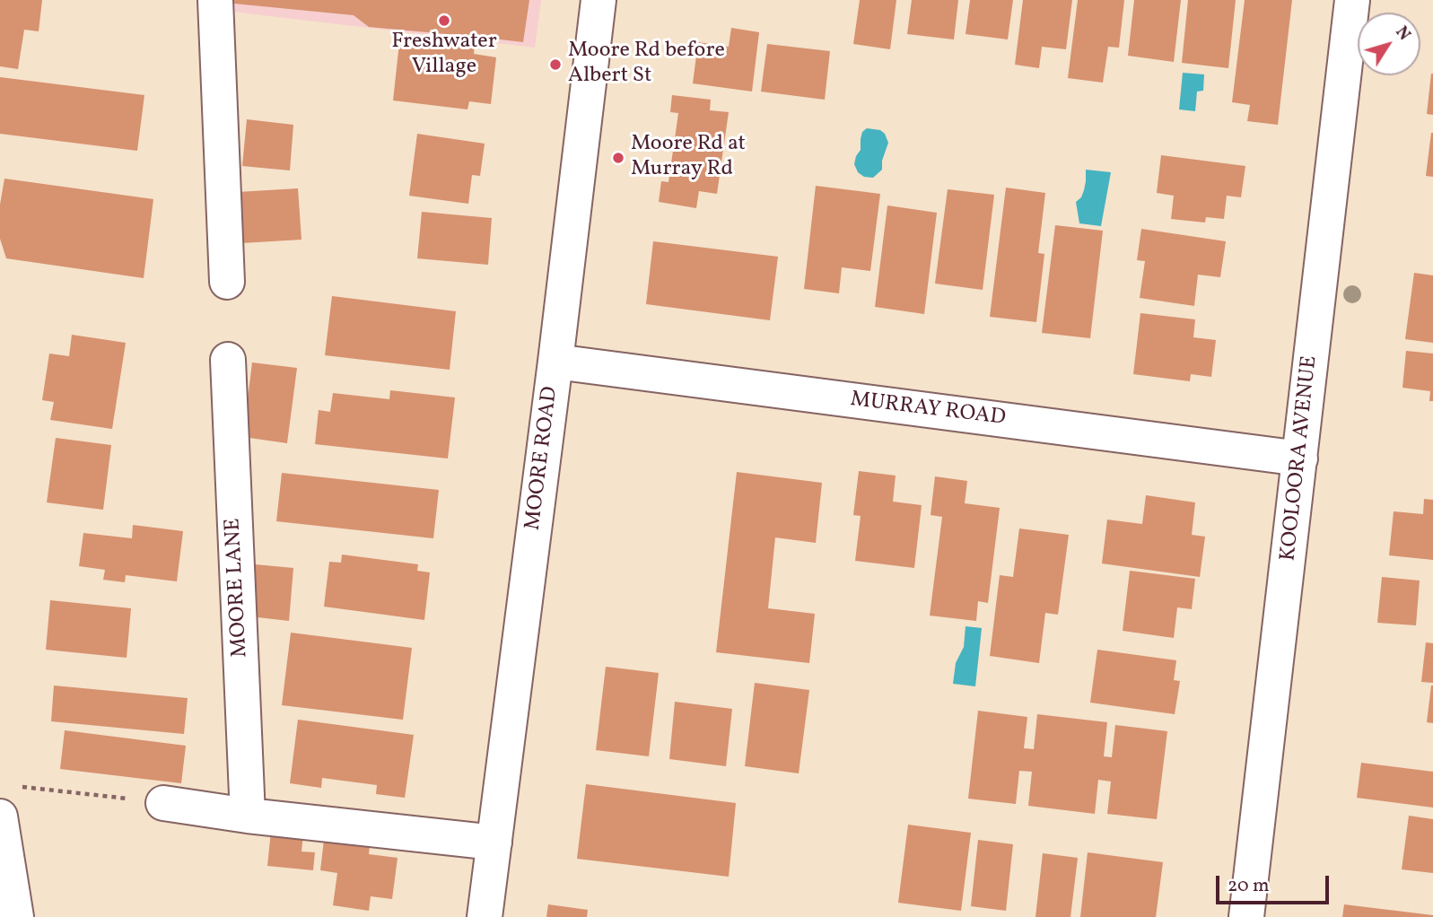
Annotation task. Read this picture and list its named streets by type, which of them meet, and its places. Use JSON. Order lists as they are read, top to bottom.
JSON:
{
  "streets": {
    "street": [
      "MURRAY ROAD",
      "MOORE ROAD",
      "KOOLOORA AVENUE",
      "MOORE LANE"
    ]
  },
  "crossings": [
    ["MURRAY ROAD", "MOORE ROAD"],
    ["MURRAY ROAD", "KOOLOORA AVENUE"]
  ],
  "places": ["Freshwater Village", "Moore Rd before Albert St", "Moore Rd at Murray Rd"],
  "scale_bar": "20 m",
  "north": "top right"
}
